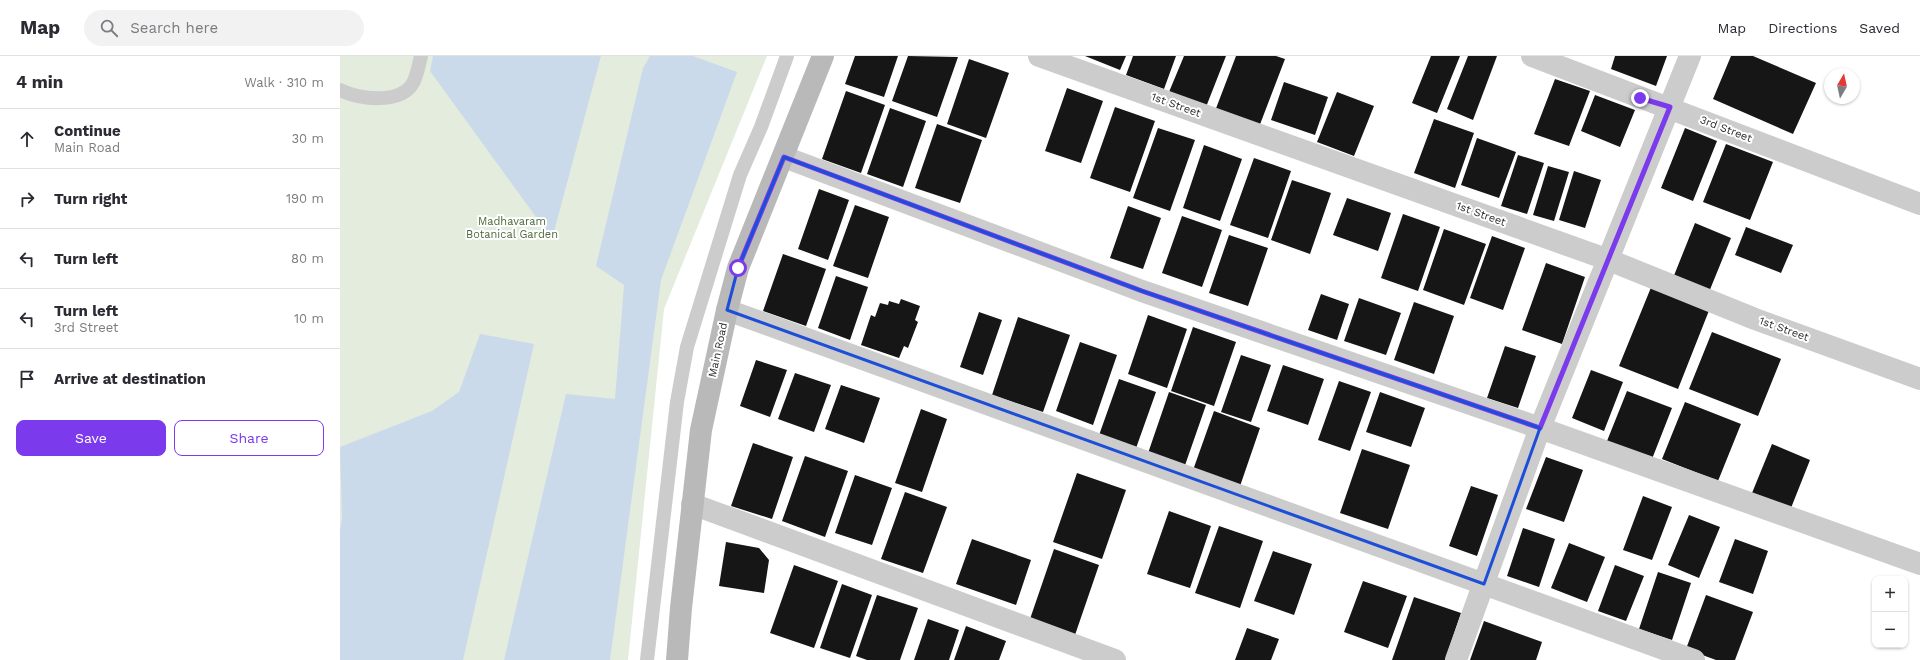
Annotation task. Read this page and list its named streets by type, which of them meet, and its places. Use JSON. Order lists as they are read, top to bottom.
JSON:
{
  "streets": {
    "street": ["1st Street", "3rd Street", "Main Road"]
  },
  "parks": ["Madhavaram Botanical Garden"],
  "north": "top",
  "page": {
    "header": "Map",
    "search": "Search here",
    "nav": ["Map", "Directions", "Saved"],
    "heading": ["4 min", "Walk · 310 m"],
    "list": [
      ["Continue", "Main Road", "30 m"],
      ["Turn right", "190 m"],
      ["Turn left", "80 m"],
      ["Turn left", "3rd Street", "10 m"],
      "Arrive at destination"
    ],
    "buttons": ["Save", "Share"],
    "map_buttons": ["+", "−"]
  }
}
